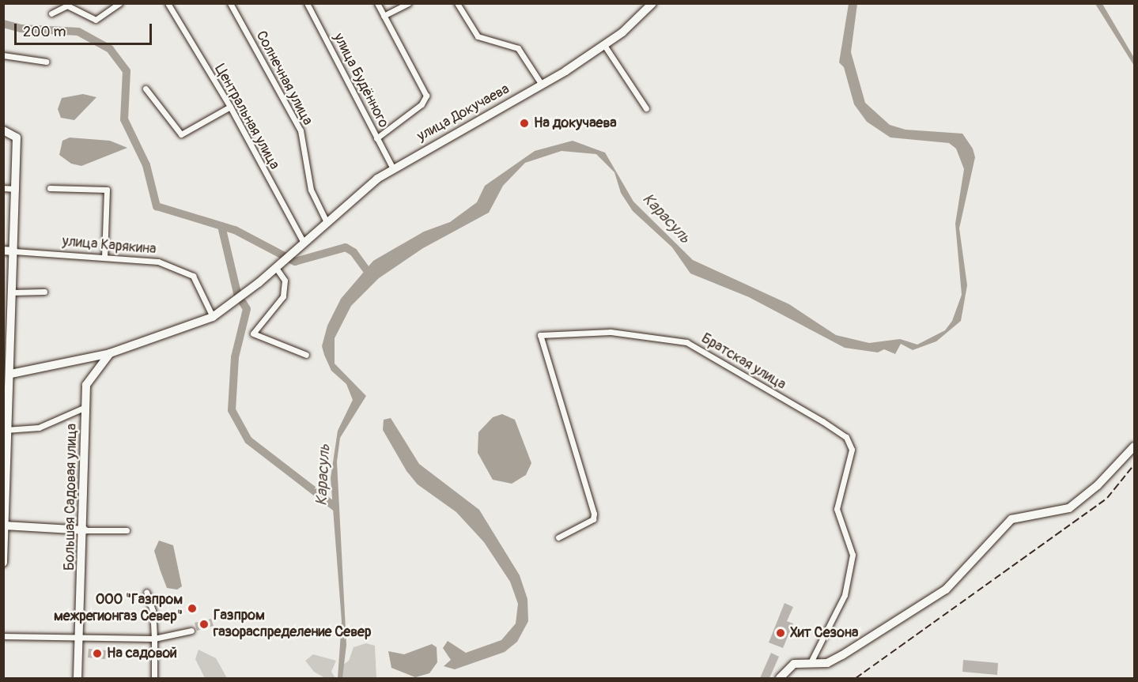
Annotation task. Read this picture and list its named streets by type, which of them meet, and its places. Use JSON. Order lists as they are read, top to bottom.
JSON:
{
  "streets": {
    "main road": ["улица Докучаева", "улица Карякина", "Большая Садовая улица"],
    "street": [
      "Солнечная улица",
      "улица Будённого",
      "Центральная улица",
      "Братская улица"
    ]
  },
  "crossings": [
    ["Солнечная улица", "улица Докучаева"],
    ["улица Будённого", "улица Докучаева"],
    ["улица Докучаева", "Центральная улица"],
    ["улица Докучаева", "улица Карякина"],
    ["улица Докучаева", "Большая Садовая улица"]
  ],
  "water": ["Карасуль"],
  "places": [
    "На докучаева",
    "ООО \"Газпром межрегионгаз Север\"",
    "Газпром газораспределение Север",
    "Хит Сезона",
    "На садовой"
  ],
  "scale_bar": "200 m"
}
